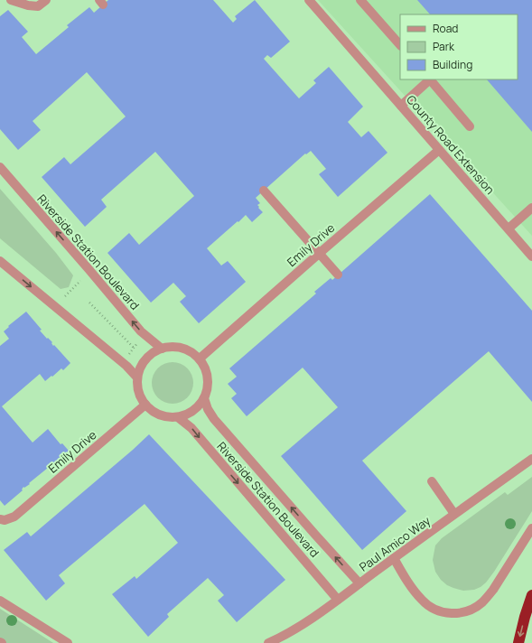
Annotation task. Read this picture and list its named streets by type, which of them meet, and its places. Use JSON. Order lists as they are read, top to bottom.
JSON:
{
  "streets": {
    "street": [
      "County Road Extension",
      "Emily Drive",
      "Riverside Station Boulevard",
      "Paul Amico Way"
    ]
  },
  "crossings": [
    ["County Road Extension", "Emily Drive"],
    ["Emily Drive", "Riverside Station Boulevard"],
    ["Riverside Station Boulevard", "Paul Amico Way"]
  ],
  "legend": ["Road", "Park", "Building"]
}
